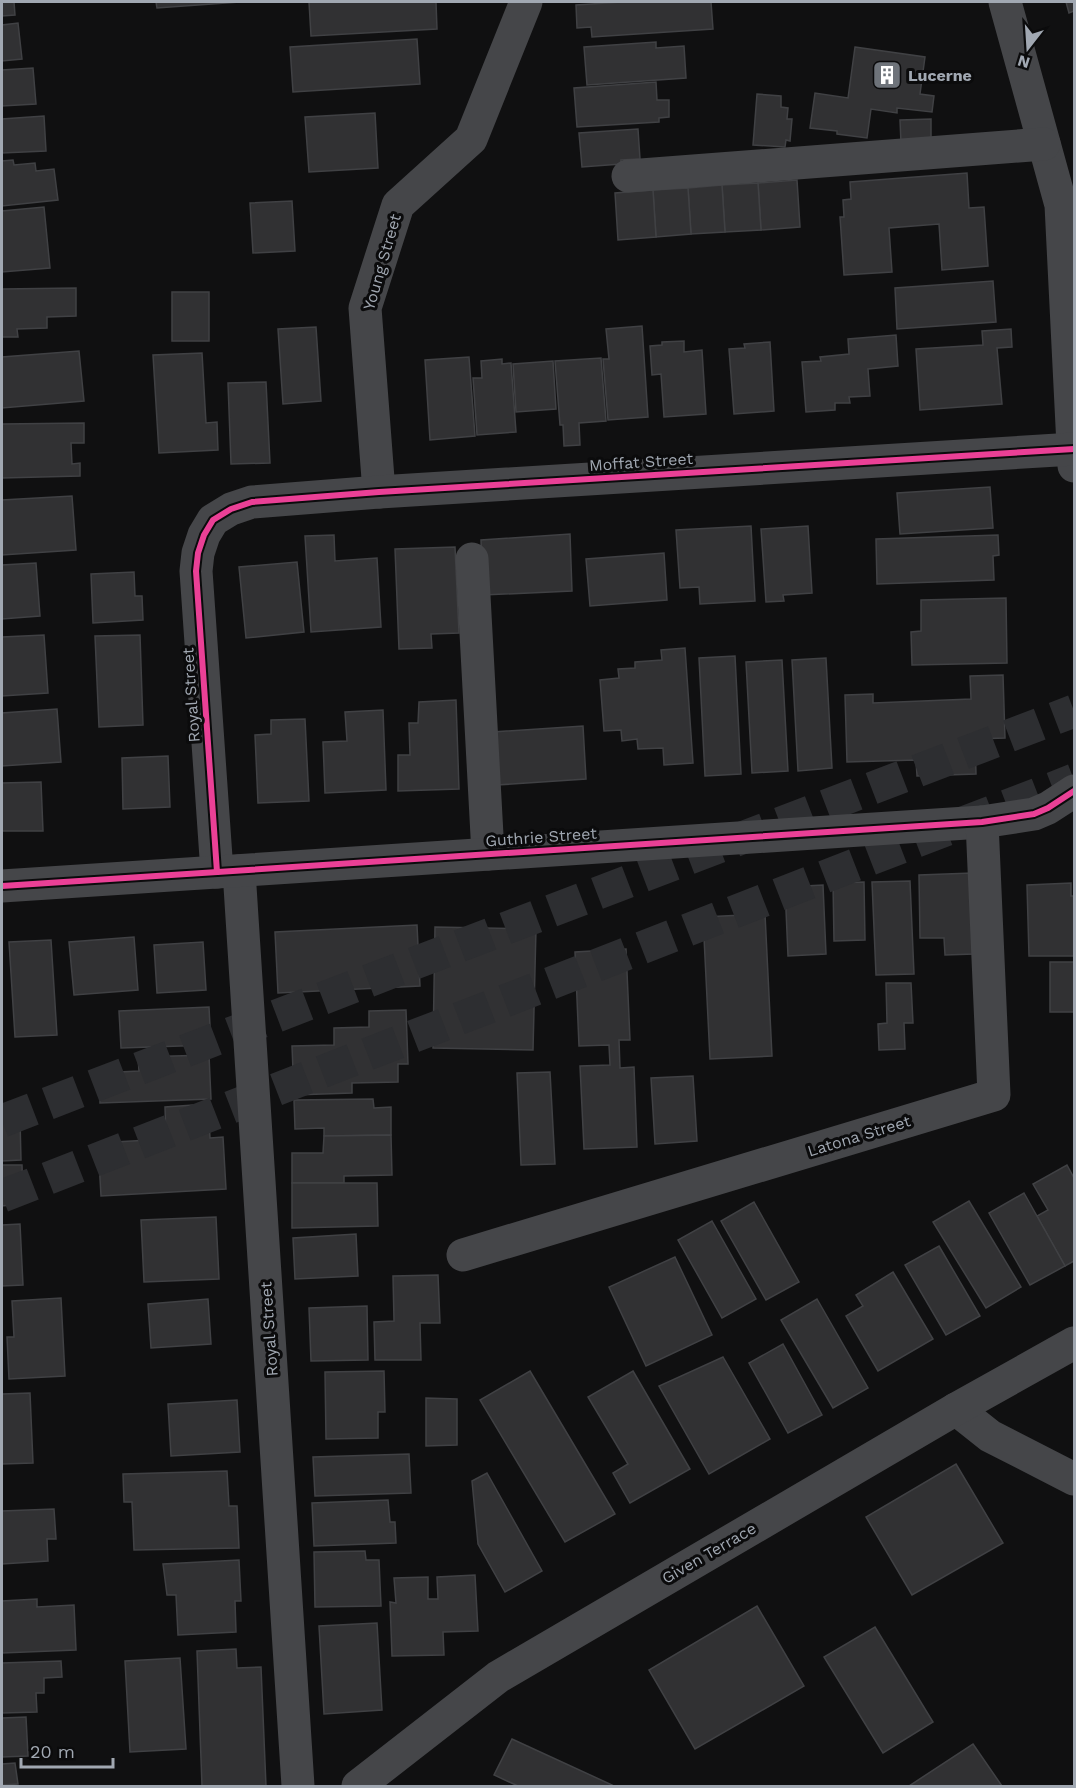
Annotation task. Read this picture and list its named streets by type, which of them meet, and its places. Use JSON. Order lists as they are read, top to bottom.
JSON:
{
  "streets": {
    "street": [
      "Young Street",
      "Moffat Street",
      "Royal Street",
      "Guthrie Street",
      "Latona Street",
      "Given Terrace"
    ]
  },
  "crossings": [
    ["Young Street", "Moffat Street"],
    ["Moffat Street", "Royal Street"],
    ["Royal Street", "Guthrie Street"],
    ["Guthrie Street", "Latona Street"]
  ],
  "places": {
    "building": ["Lucerne"]
  },
  "scale_bar": "20 m",
  "north": "bottom"
}
